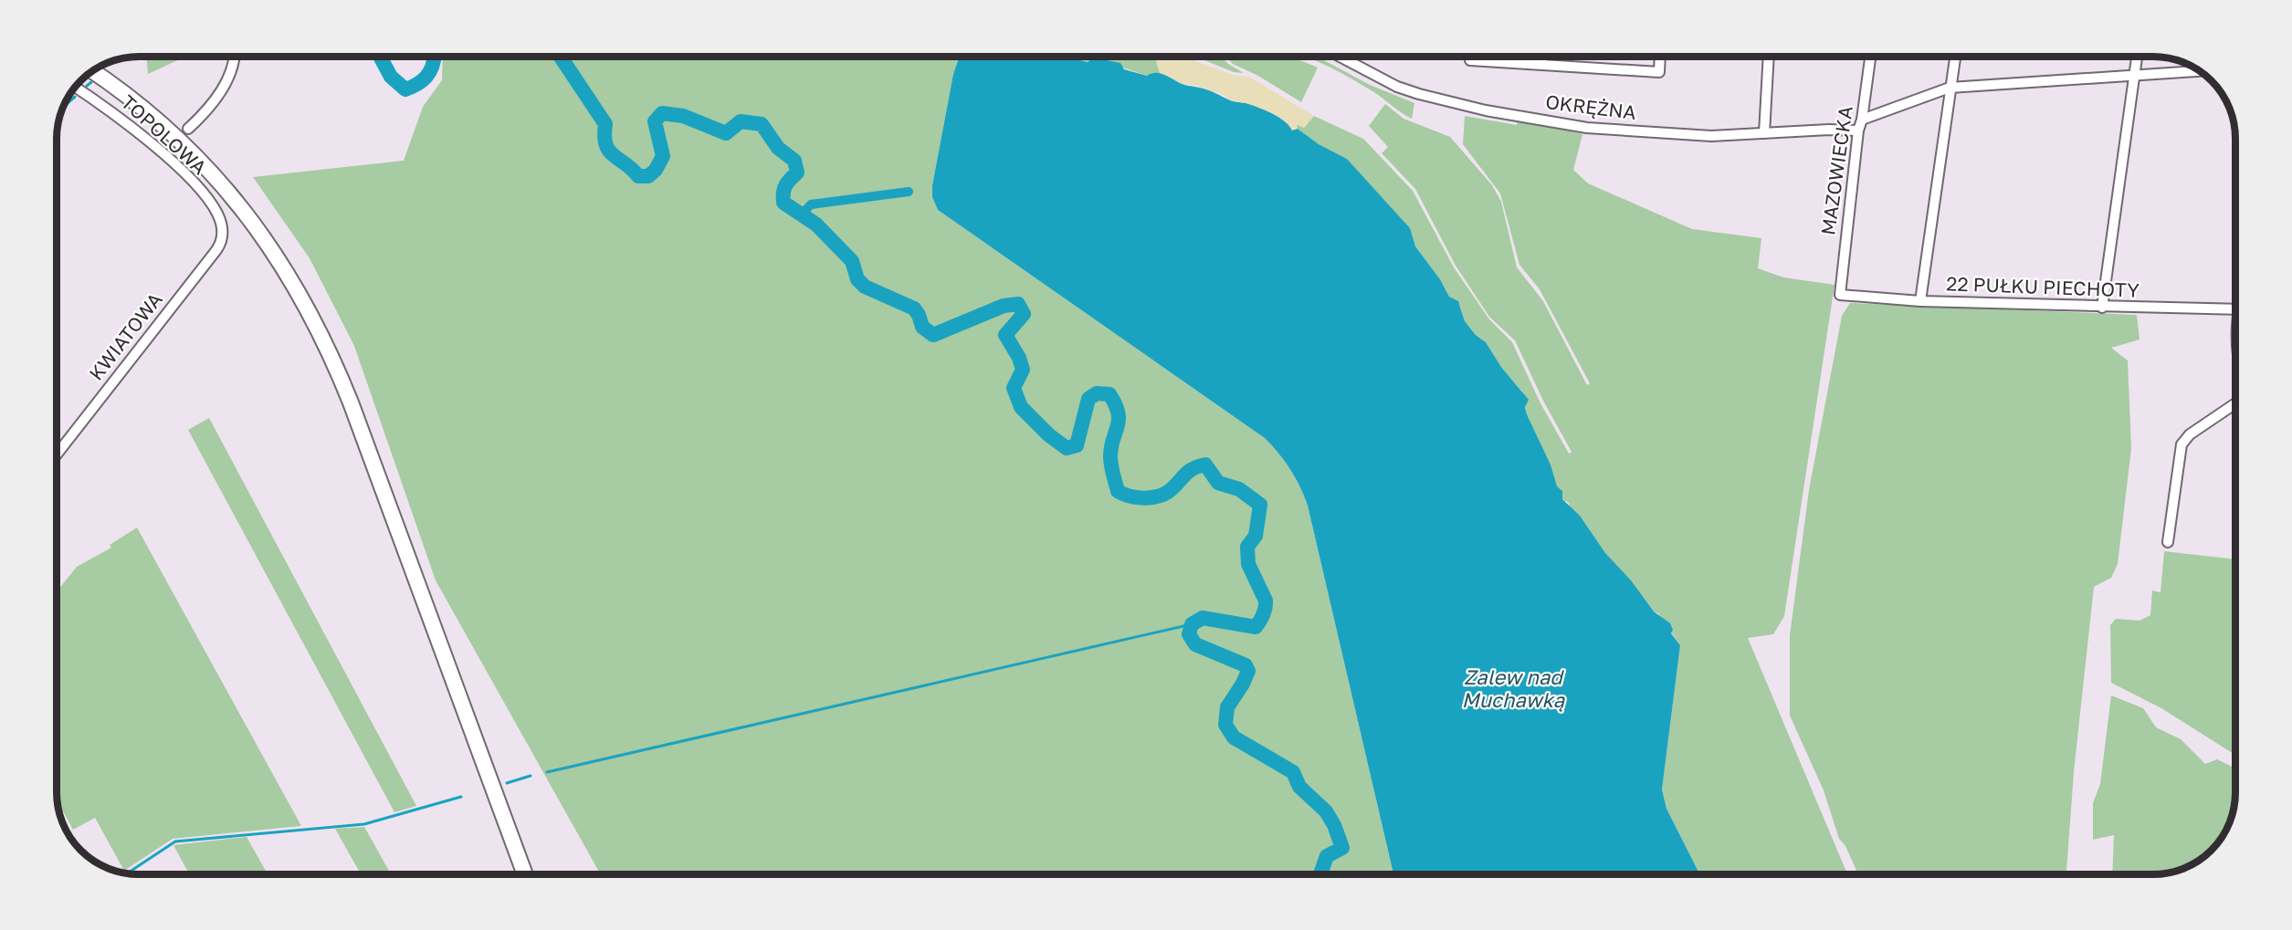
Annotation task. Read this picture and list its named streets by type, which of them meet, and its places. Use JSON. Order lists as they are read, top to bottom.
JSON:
{
  "streets": {
    "street": [
      "OKRĘŻNA",
      "TOPOLOWA",
      "MAZOWIECKA",
      "22 PUŁKU PIECHOTY",
      "KWIATOWA"
    ]
  },
  "crossings": [
    ["OKRĘŻNA", "MAZOWIECKA"],
    ["TOPOLOWA", "KWIATOWA"],
    ["MAZOWIECKA", "22 PUŁKU PIECHOTY"]
  ],
  "water": ["Zalew nad Muchawką"]
}
